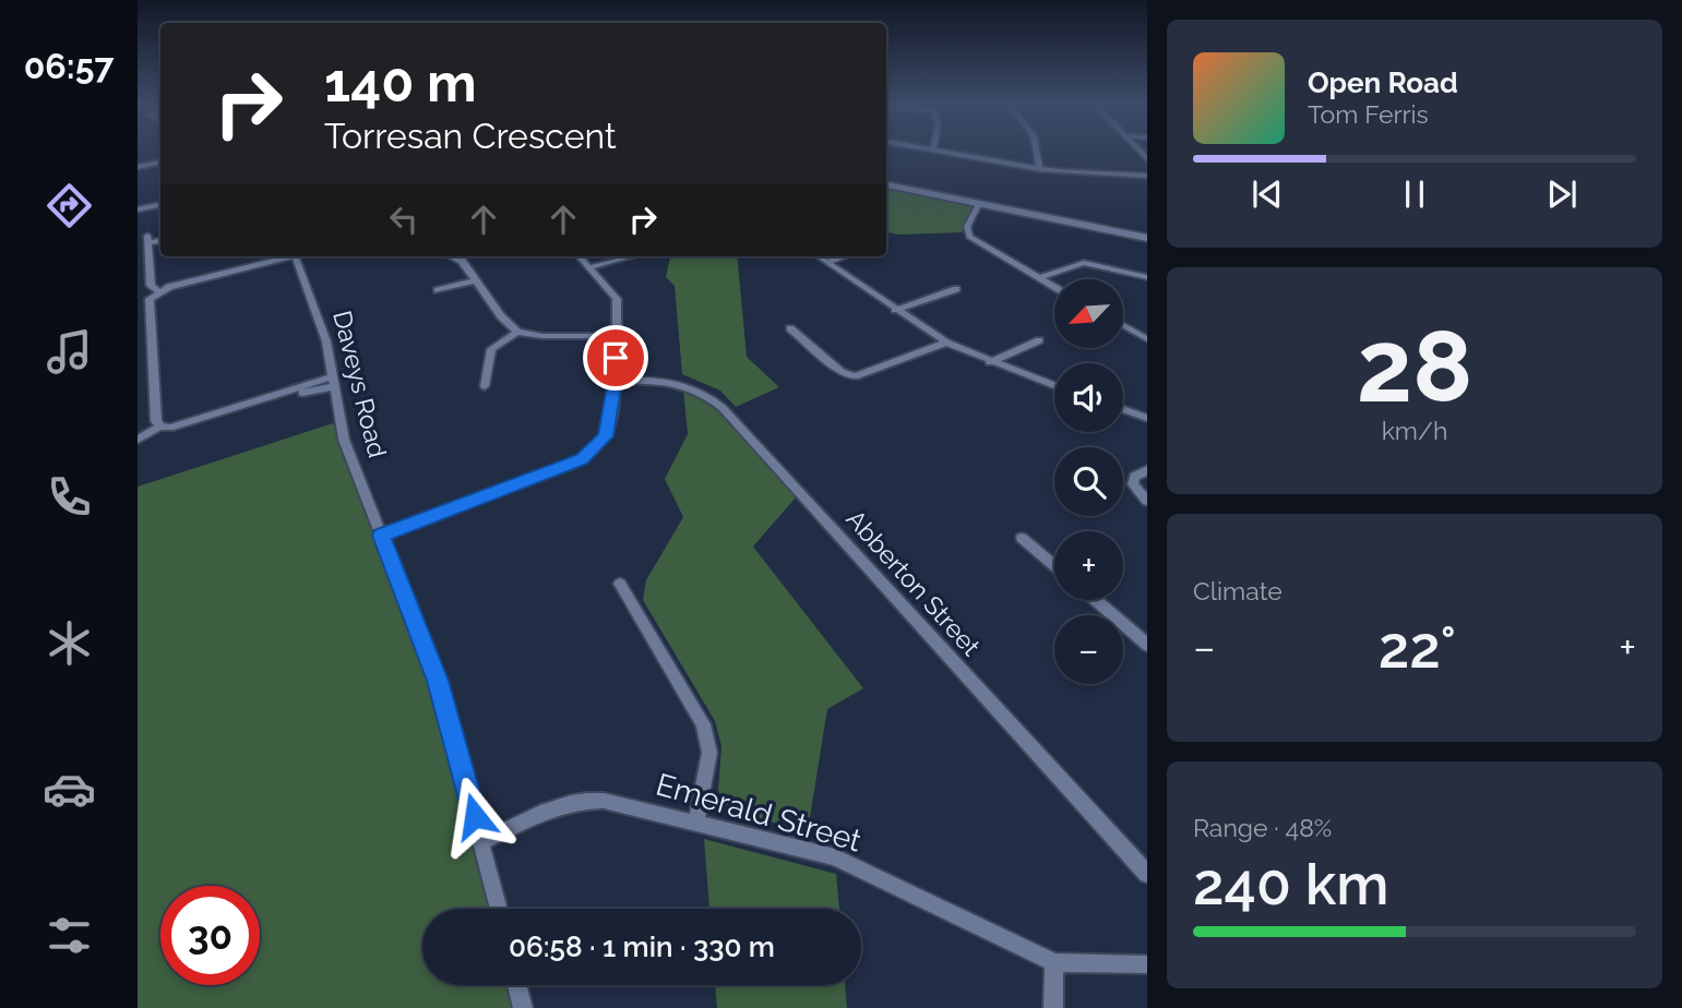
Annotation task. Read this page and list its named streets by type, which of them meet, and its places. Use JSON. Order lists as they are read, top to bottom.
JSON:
{
  "streets": {
    "street": ["Daveys Road", "Abberton Street", "Emerald Street"]
  },
  "crossings": [
    ["Daveys Road", "Emerald Street"]
  ],
  "north": "bottom left",
  "page": {
    "tabs": "06:57",
    "turn": ["140 m", "Torresan Crescent"],
    "song": ["Open Road", "Tom Ferris"],
    "tile": [
      ["28", "km/h"],
      "Climate",
      ["Range · 48%", "240 km"]
    ],
    "map_buttons": ["+", "−"],
    "heat": ["−", "22°", "+"],
    "limit": "30",
    "trip": "06:58 · 1 min · 330 m"
  }
}
